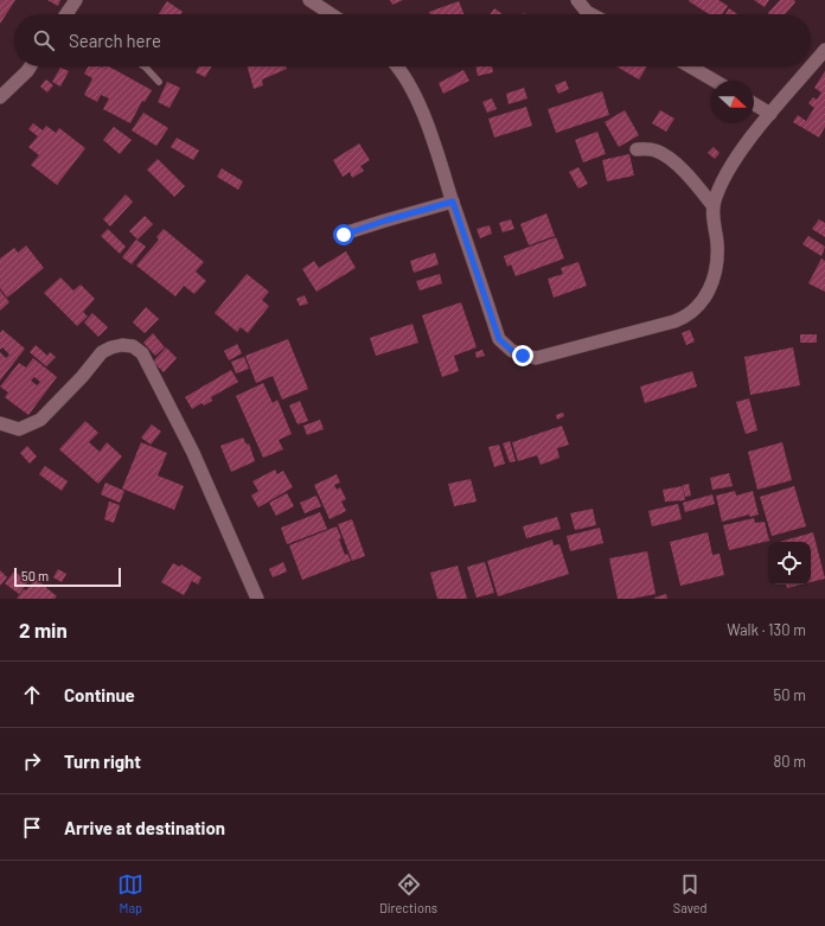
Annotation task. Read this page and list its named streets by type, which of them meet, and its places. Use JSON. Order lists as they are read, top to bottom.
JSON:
{
  "scale_bar": "50 m",
  "north": "right",
  "page": {
    "search": "Search here",
    "scale": "50 m",
    "heading": ["2 min", "Walk · 130 m"],
    "list": [
      ["Continue", "50 m"],
      ["Turn right", "80 m"],
      "Arrive at destination"
    ],
    "nav": ["Map", "Directions", "Saved"]
  }
}
